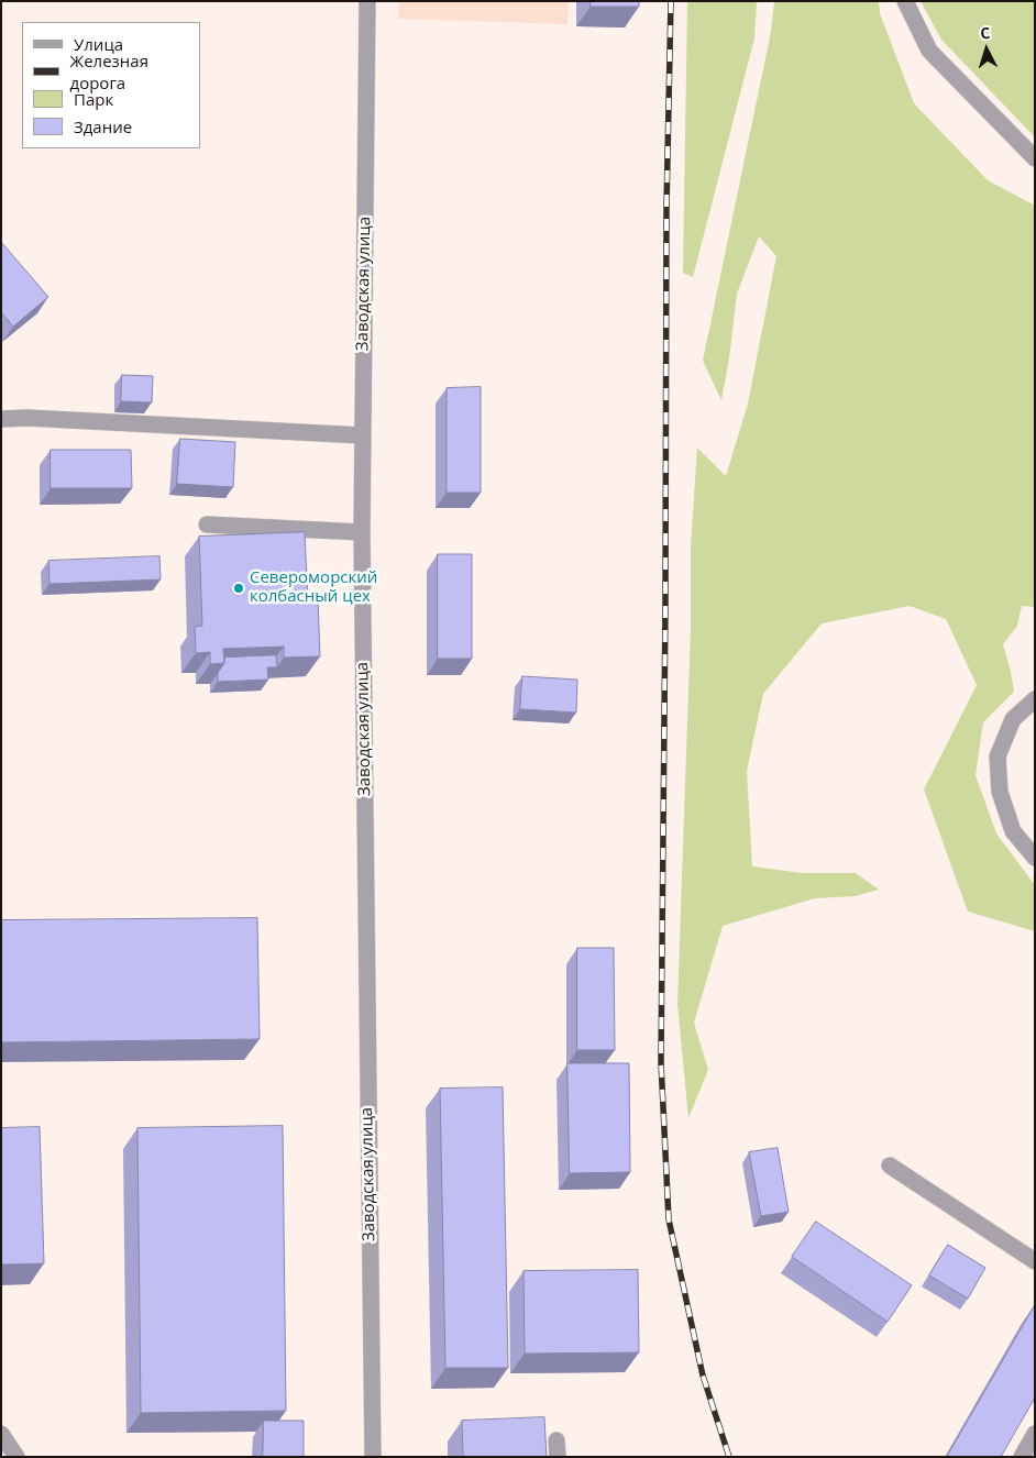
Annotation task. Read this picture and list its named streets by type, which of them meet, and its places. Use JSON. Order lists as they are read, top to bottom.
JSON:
{
  "streets": {
    "street": ["Заводская улица"]
  },
  "places": ["Североморский колбасный цех"],
  "legend": [
    "Улица",
    "Железная дорога",
    "Парк",
    "Здание"
  ],
  "north": "top"
}
